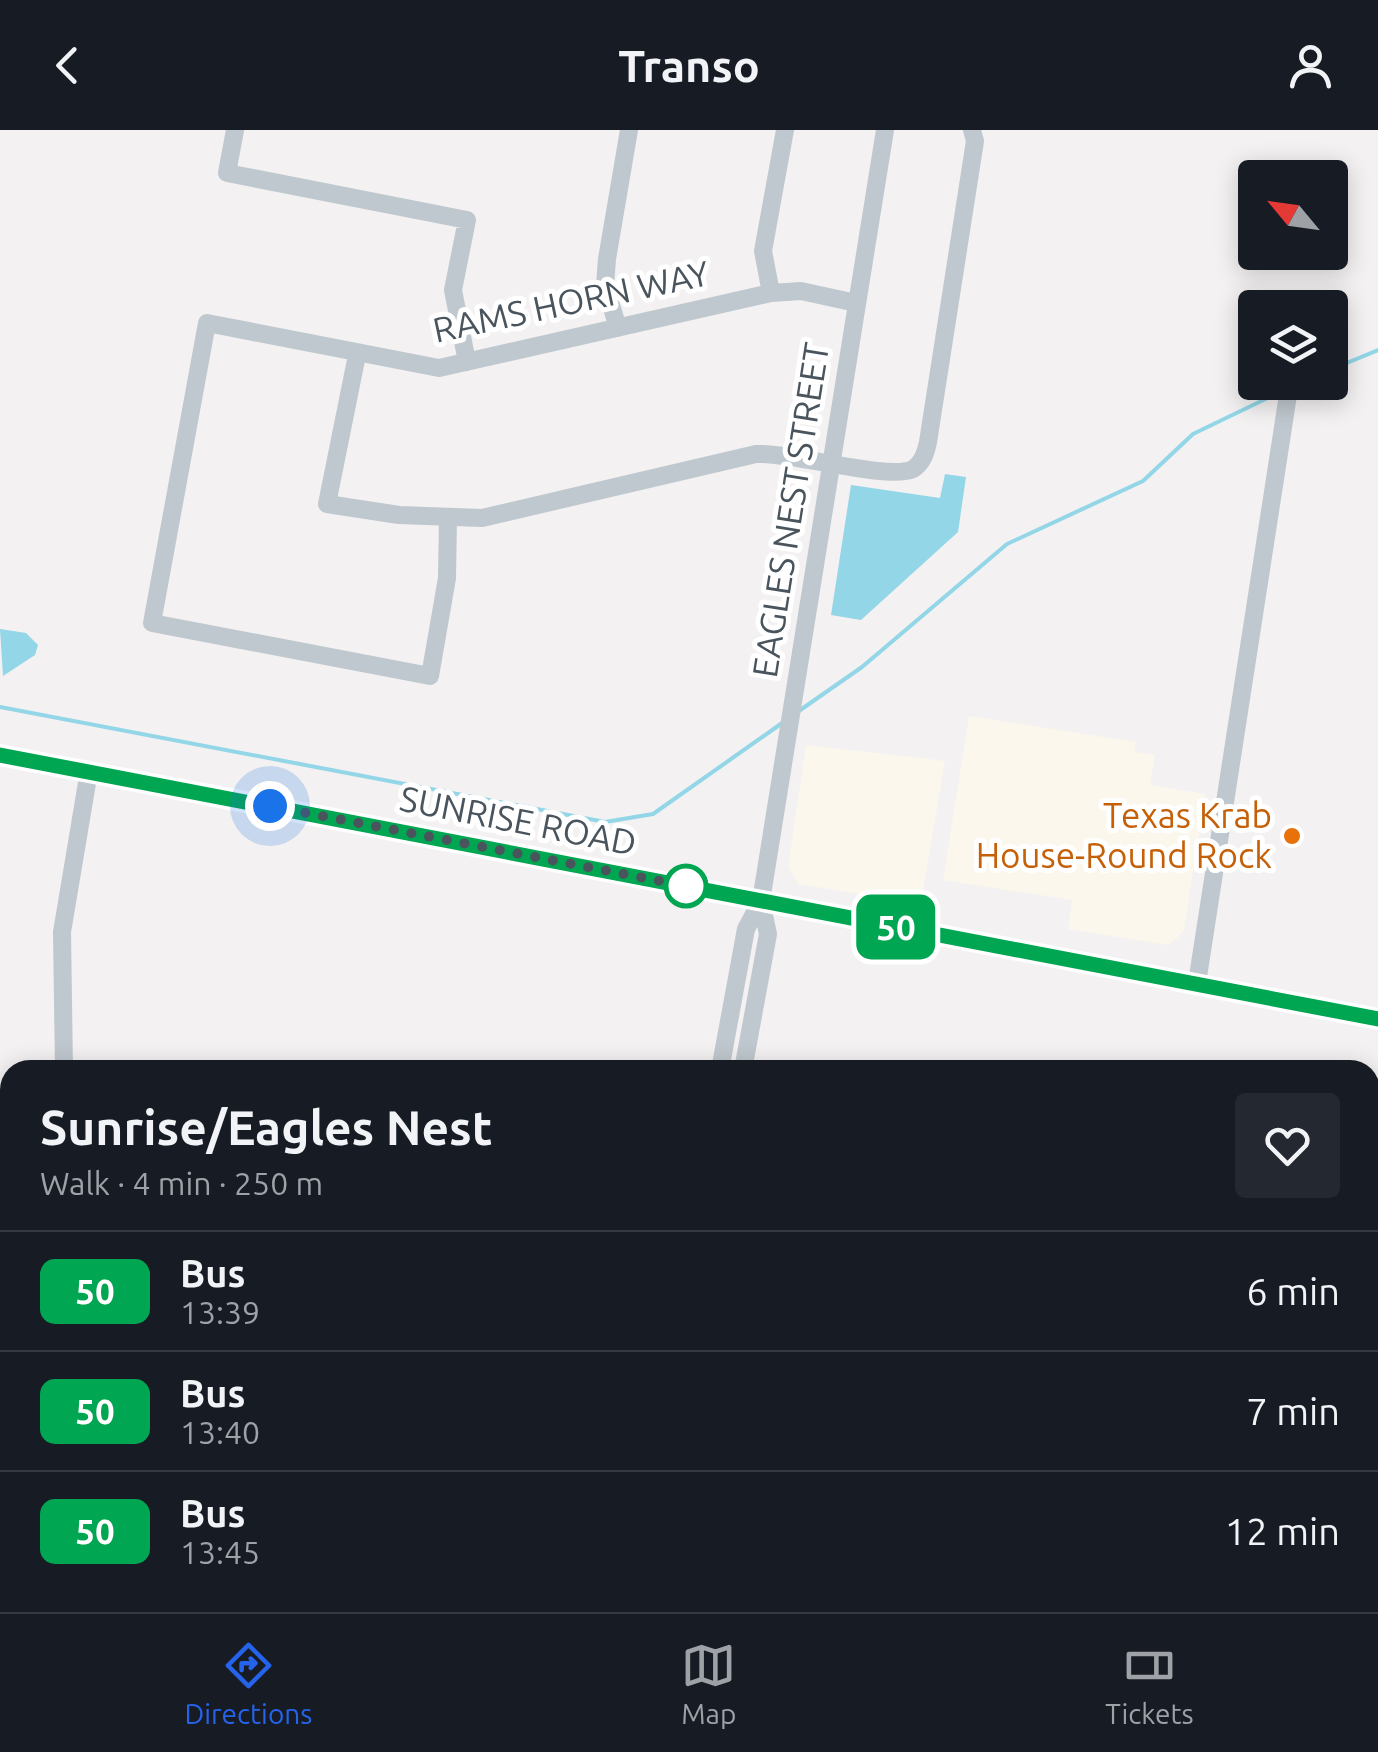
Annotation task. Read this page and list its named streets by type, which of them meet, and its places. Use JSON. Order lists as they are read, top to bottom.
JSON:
{
  "streets": {
    "main road": ["SUNRISE ROAD"],
    "street": ["RAMS HORN WAY", "EAGLES NEST STREET"]
  },
  "crossings": [
    ["RAMS HORN WAY", "EAGLES NEST STREET"],
    ["EAGLES NEST STREET", "SUNRISE ROAD"]
  ],
  "places": ["Texas Krab House-Round Rock"],
  "lines": ["bus line 50"],
  "north": "top left",
  "page": {
    "header": "Transo",
    "on_map": "50",
    "heading": ["Sunrise/Eagles Nest", "Walk · 4 min · 250 m"],
    "list": [
      {
        "mark": "50",
        "name": "Bus",
        "note": "13:39",
        "value": "6 min"
      },
      {
        "mark": "50",
        "name": "Bus",
        "note": "13:40",
        "value": "7 min"
      },
      {
        "mark": "50",
        "name": "Bus",
        "note": "13:45",
        "value": "12 min"
      }
    ],
    "tabs": ["Directions", "Map", "Tickets"]
  }
}
